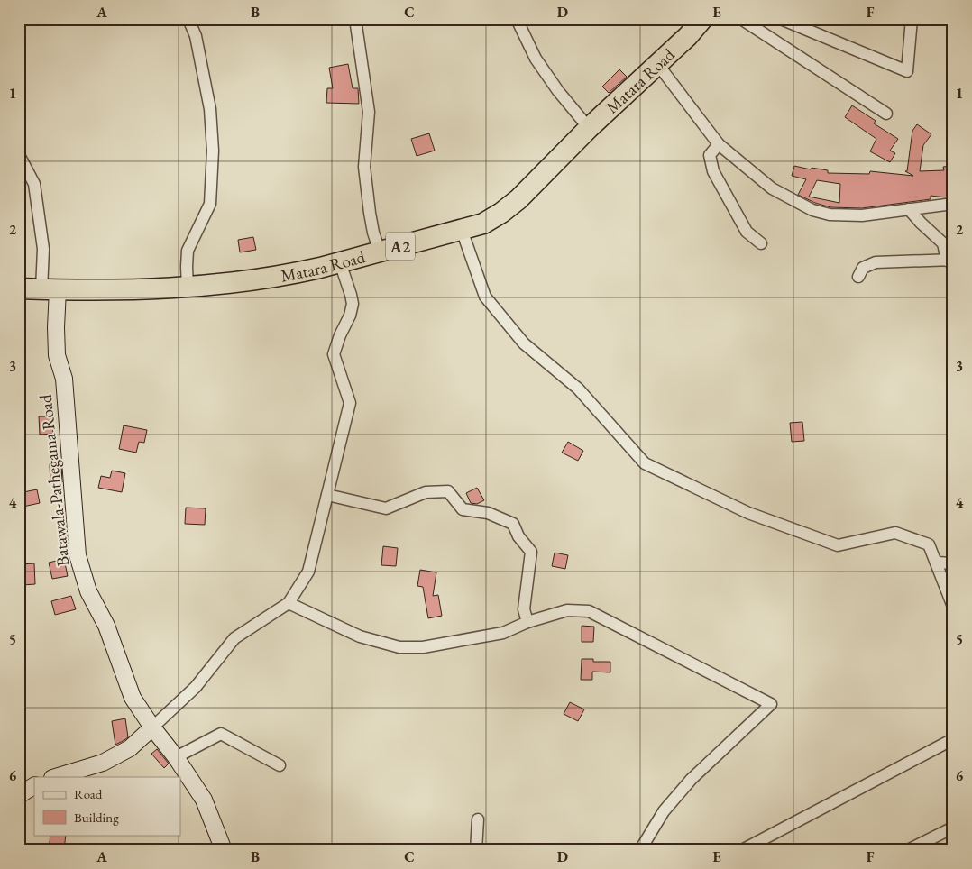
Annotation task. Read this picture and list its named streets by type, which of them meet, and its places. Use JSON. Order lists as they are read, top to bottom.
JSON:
{
  "streets": {
    "highway": ["Matara Road", "A2"],
    "main road": ["Batawala-Pathegama Road"]
  },
  "crossings": [
    ["Matara Road", "Batawala-Pathegama Road"]
  ],
  "legend": ["Road", "Building"],
  "grid": {
    "columns": [
      "A",
      "B",
      "C",
      "D",
      "E",
      "F"
    ],
    "rows": [
      "1",
      "2",
      "3",
      "4",
      "5",
      "6"
    ]
  }
}
